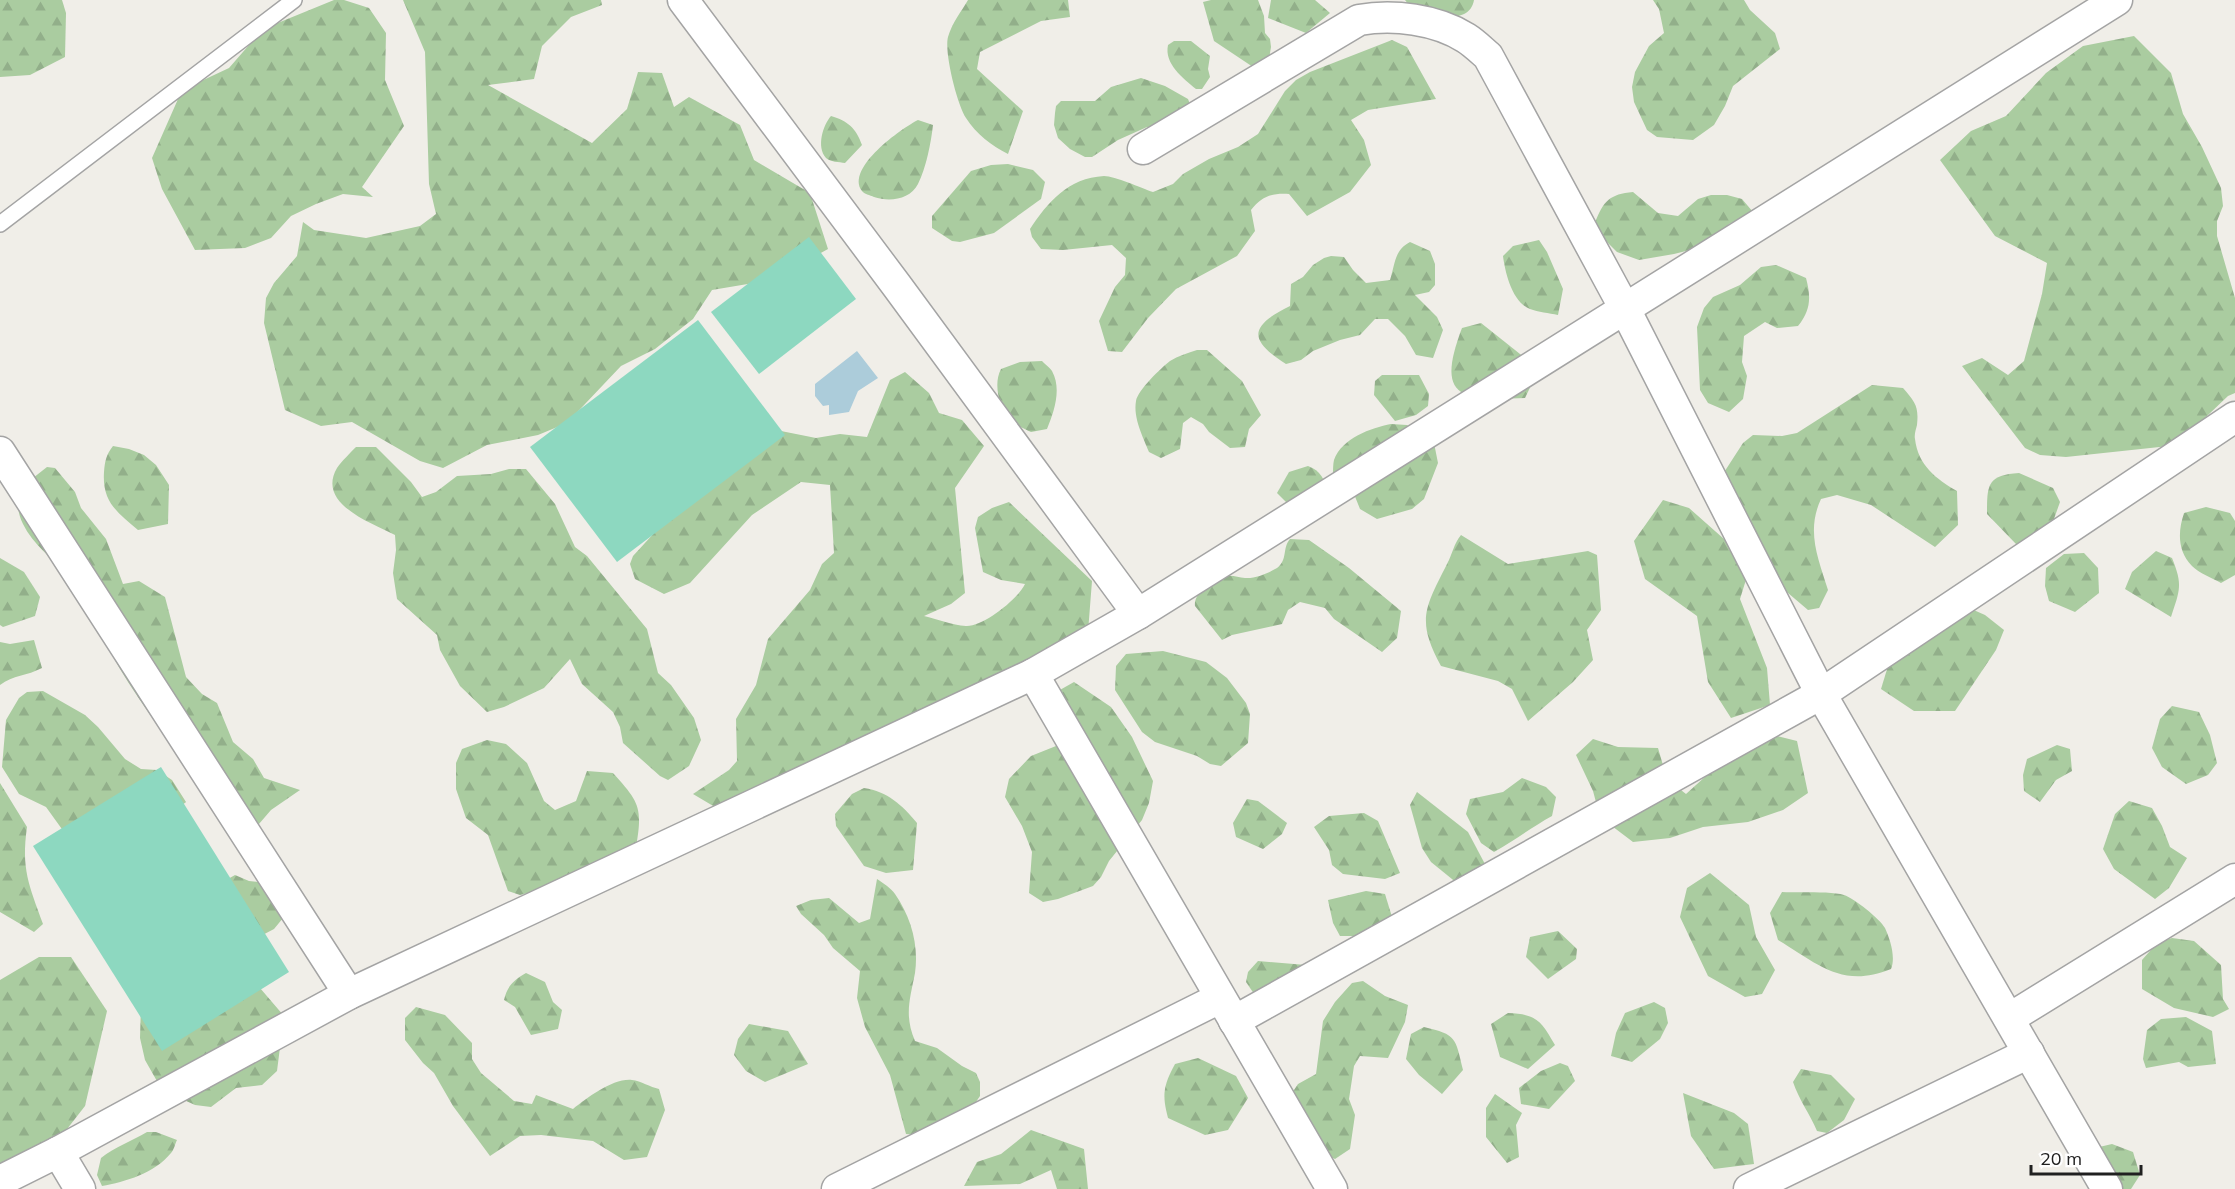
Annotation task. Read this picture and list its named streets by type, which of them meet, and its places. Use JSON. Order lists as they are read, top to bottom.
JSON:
{
  "scale_bar": "20 m"
}
